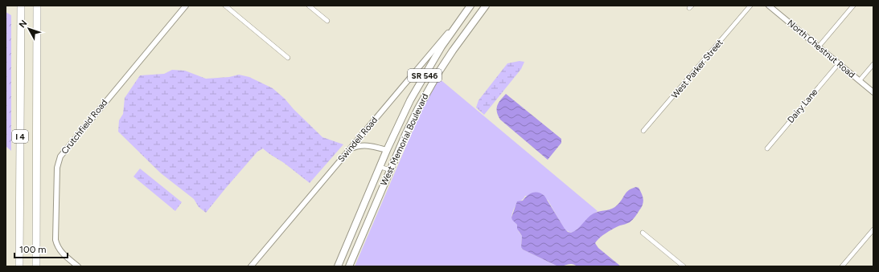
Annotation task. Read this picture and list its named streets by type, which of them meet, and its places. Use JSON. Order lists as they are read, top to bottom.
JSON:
{
  "streets": {
    "highway": ["I 4"],
    "main road": ["SR 546", "West Memorial Boulevard"],
    "street": [
      "North Chestnut Road",
      "West Parker Street",
      "Dairy Lane",
      "Crutchfield Road",
      "Swindell Road"
    ]
  },
  "crossings": [
    ["North Chestnut Road", "Dairy Lane"],
    ["Swindell Road", "West Memorial Boulevard"]
  ],
  "scale_bar": "100 m",
  "north": "top left"
}
